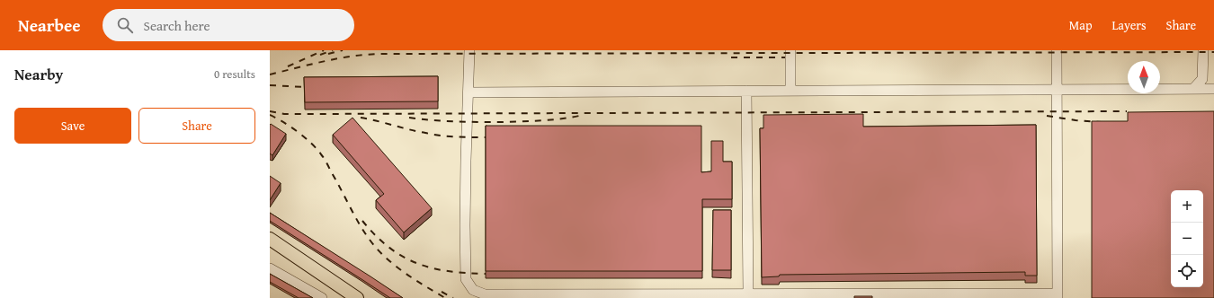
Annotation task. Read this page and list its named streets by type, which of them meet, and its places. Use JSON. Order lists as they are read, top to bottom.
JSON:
{
  "north": "top",
  "page": {
    "header": "Nearbee",
    "search": "Search here",
    "nav": ["Map", "Layers", "Share"],
    "heading": ["Nearby", "0 results"],
    "buttons": ["Save", "Share"],
    "map_buttons": ["+", "−"]
  }
}
